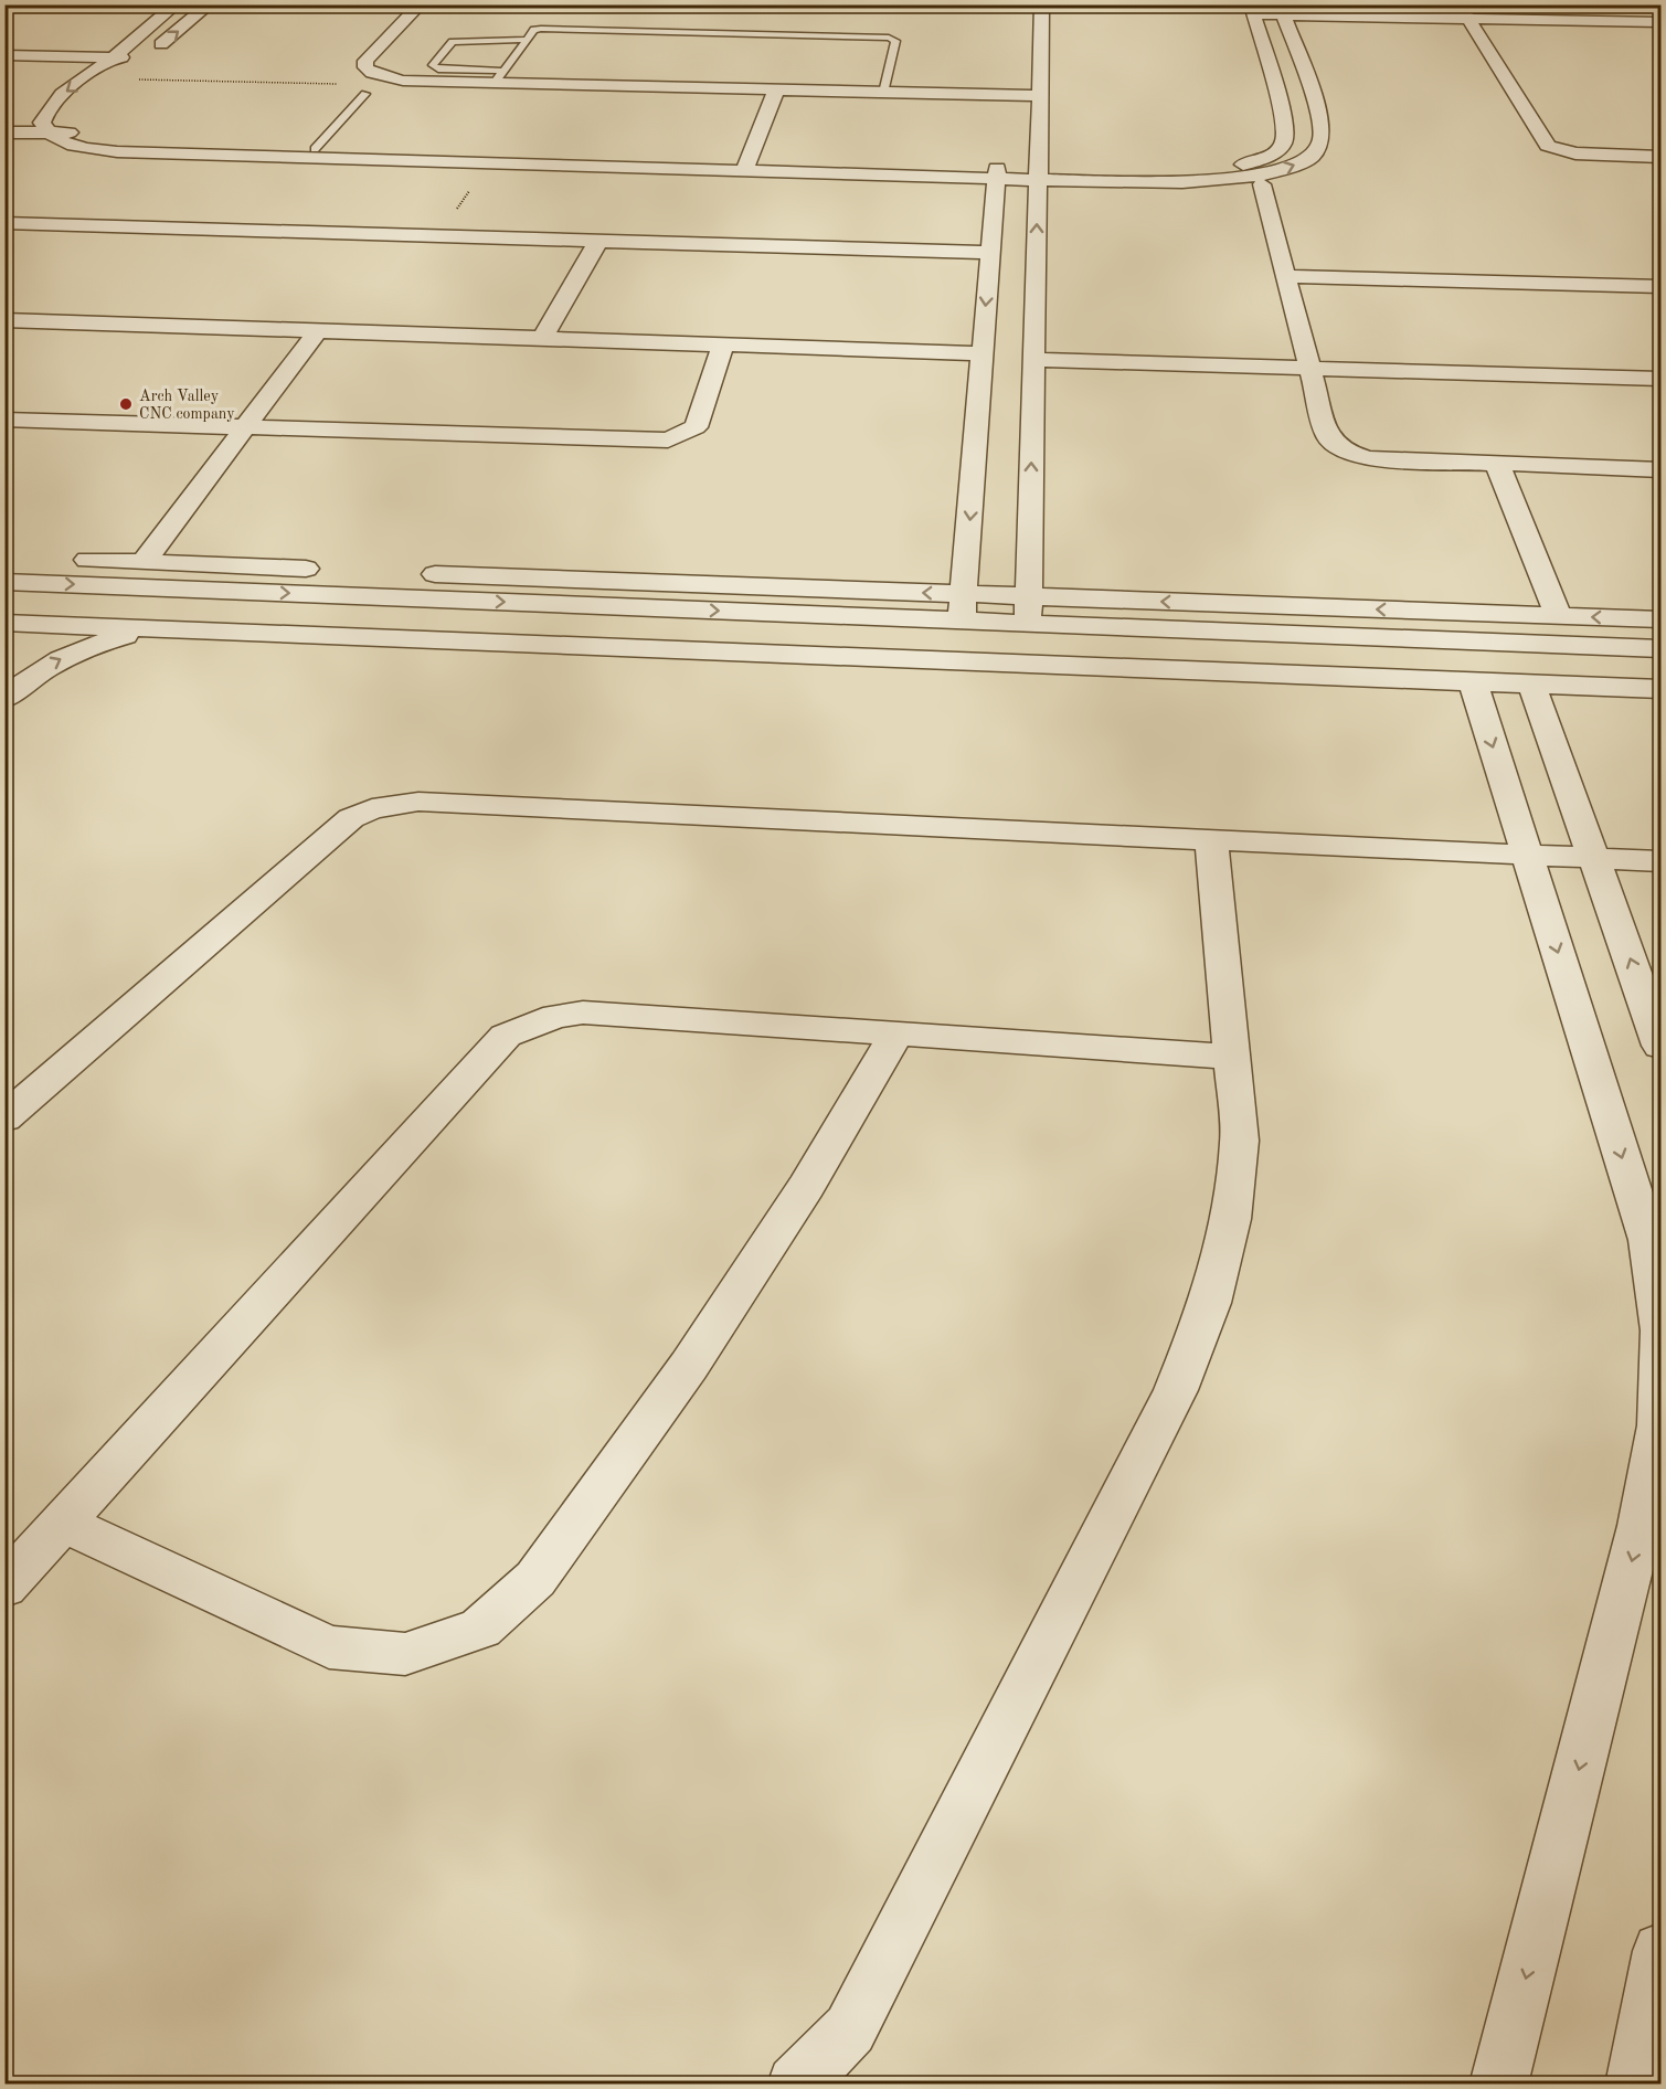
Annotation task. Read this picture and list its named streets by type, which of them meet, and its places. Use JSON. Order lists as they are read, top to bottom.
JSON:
{
  "places": ["Arch Valley CNC company"]
}
